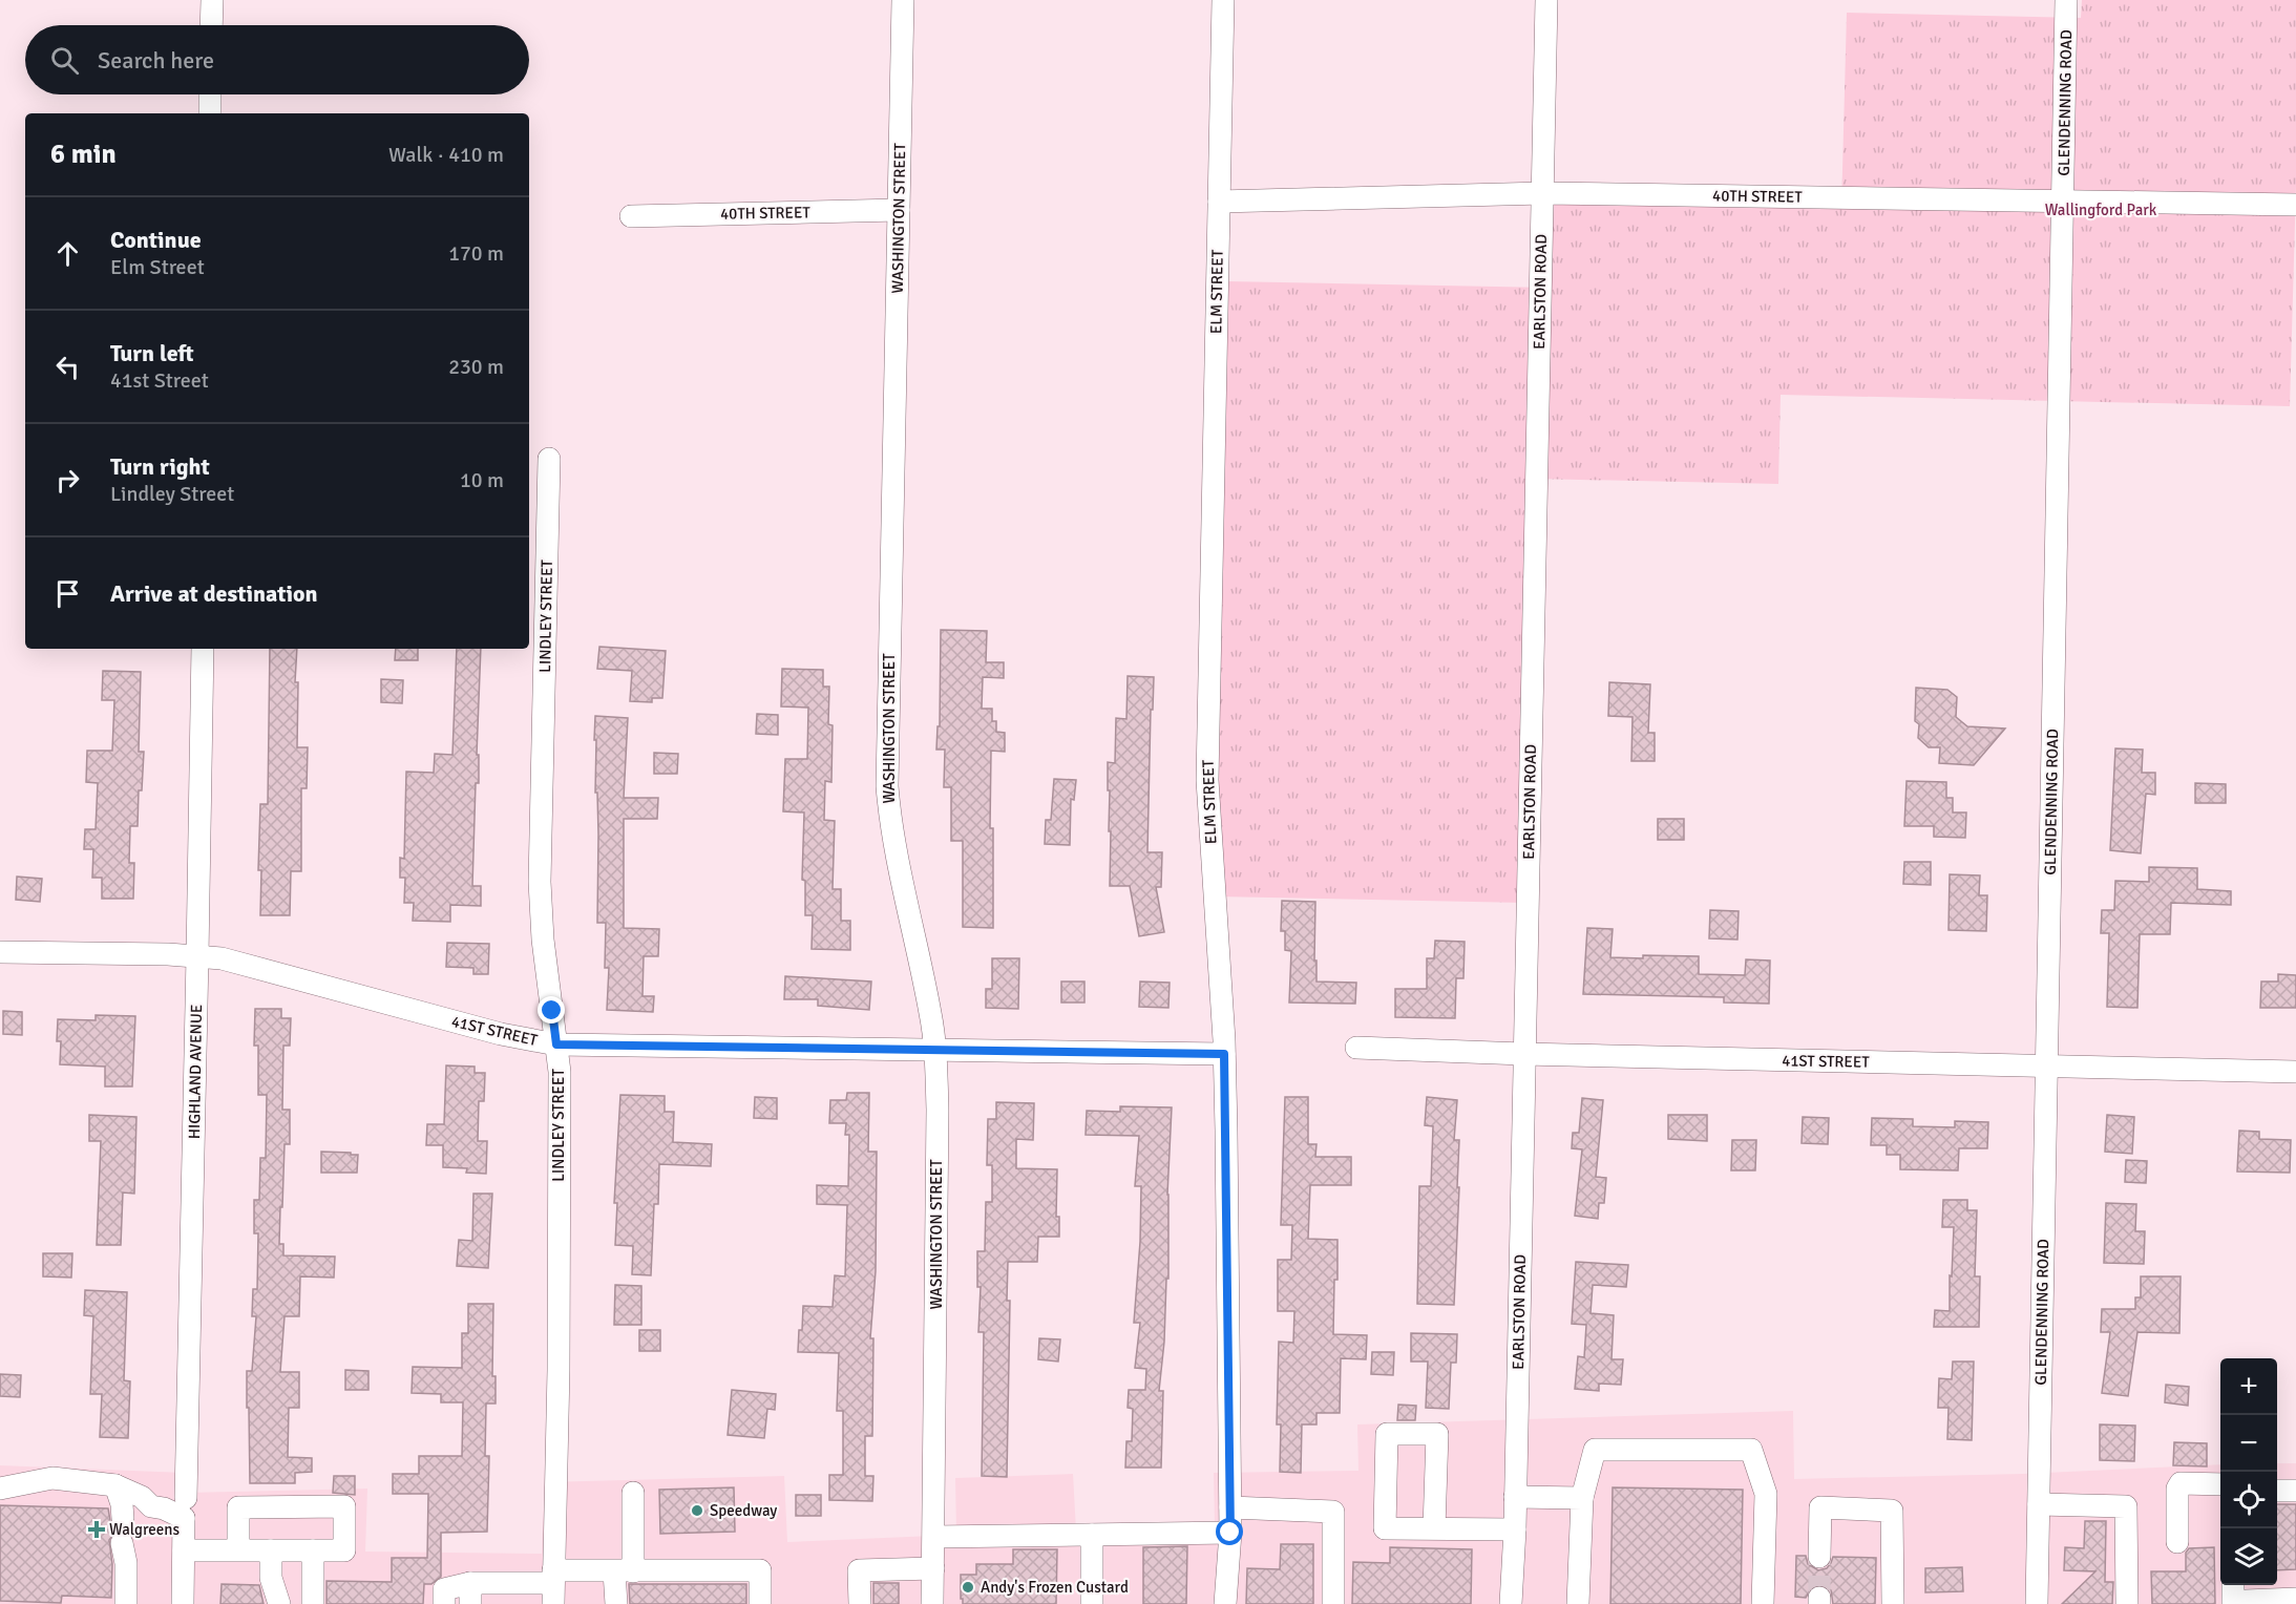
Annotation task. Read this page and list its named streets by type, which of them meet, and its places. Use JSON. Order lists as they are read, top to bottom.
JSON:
{
  "streets": {
    "street": [
      "GLENDENNING ROAD",
      "40TH STREET",
      "WASHINGTON STREET",
      "ELM STREET",
      "EARLSTON ROAD",
      "LINDLEY STREET",
      "41ST STREET",
      "HIGHLAND AVENUE"
    ]
  },
  "crossings": [
    ["GLENDENNING ROAD", "40TH STREET"],
    ["GLENDENNING ROAD", "41ST STREET"],
    ["40TH STREET", "WASHINGTON STREET"],
    ["40TH STREET", "ELM STREET"],
    ["40TH STREET", "EARLSTON ROAD"],
    ["WASHINGTON STREET", "41ST STREET"],
    ["ELM STREET", "41ST STREET"],
    ["EARLSTON ROAD", "41ST STREET"],
    ["LINDLEY STREET", "41ST STREET"],
    ["41ST STREET", "HIGHLAND AVENUE"]
  ],
  "parks": ["Wallingford Park"],
  "places": {
    "other": ["Speedway", "Andy's Frozen Custard"],
    "health": ["Walgreens"]
  },
  "page": {
    "search": "Search here",
    "heading": ["6 min", "Walk · 410 m"],
    "list": [
      ["Continue", "Elm Street", "170 m"],
      ["Turn left", "41st Street", "230 m"],
      ["Turn right", "Lindley Street", "10 m"],
      "Arrive at destination"
    ],
    "map_buttons": ["+", "−"]
  }
}
